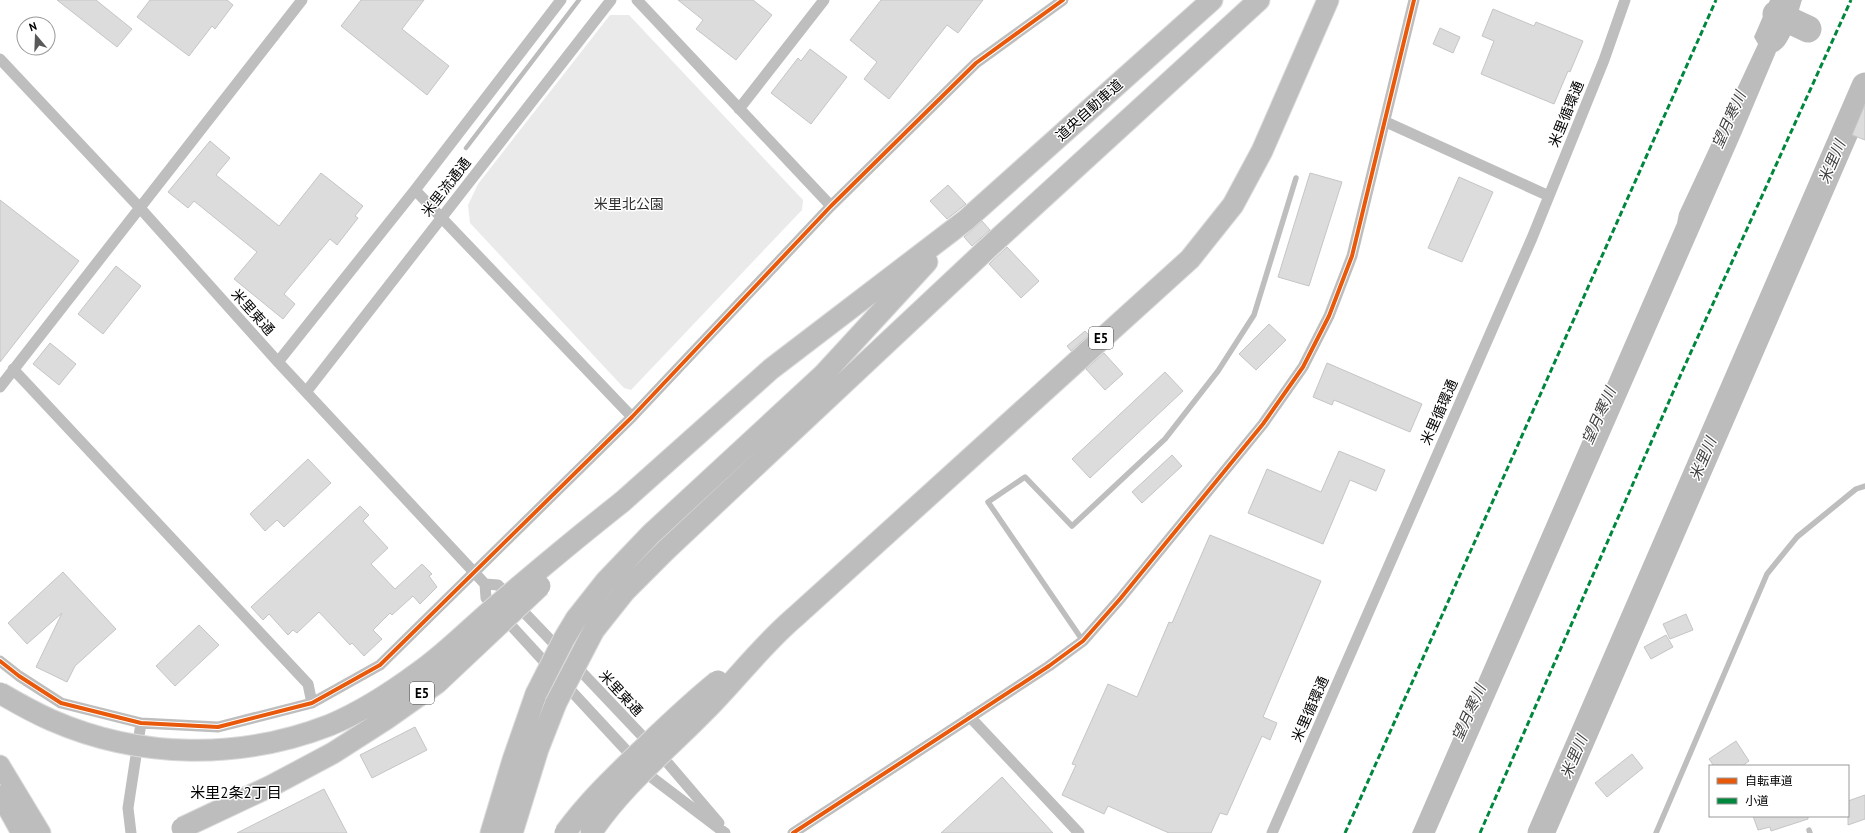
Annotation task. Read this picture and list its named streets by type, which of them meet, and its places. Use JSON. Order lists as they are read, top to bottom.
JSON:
{
  "streets": {
    "highway": ["道央自動車道", "E5"],
    "street": ["米里循環通", "米里流通通", "米里東通"]
  },
  "crossings": [
    ["道央自動車道", "E5"],
    ["米里流通通", "米里東通"]
  ],
  "districts": ["米里2条2丁目"],
  "water": ["望月寒川", "米里川"],
  "parks": ["米里北公園"],
  "legend": ["自転車道", "小道"],
  "north": "top"
}
